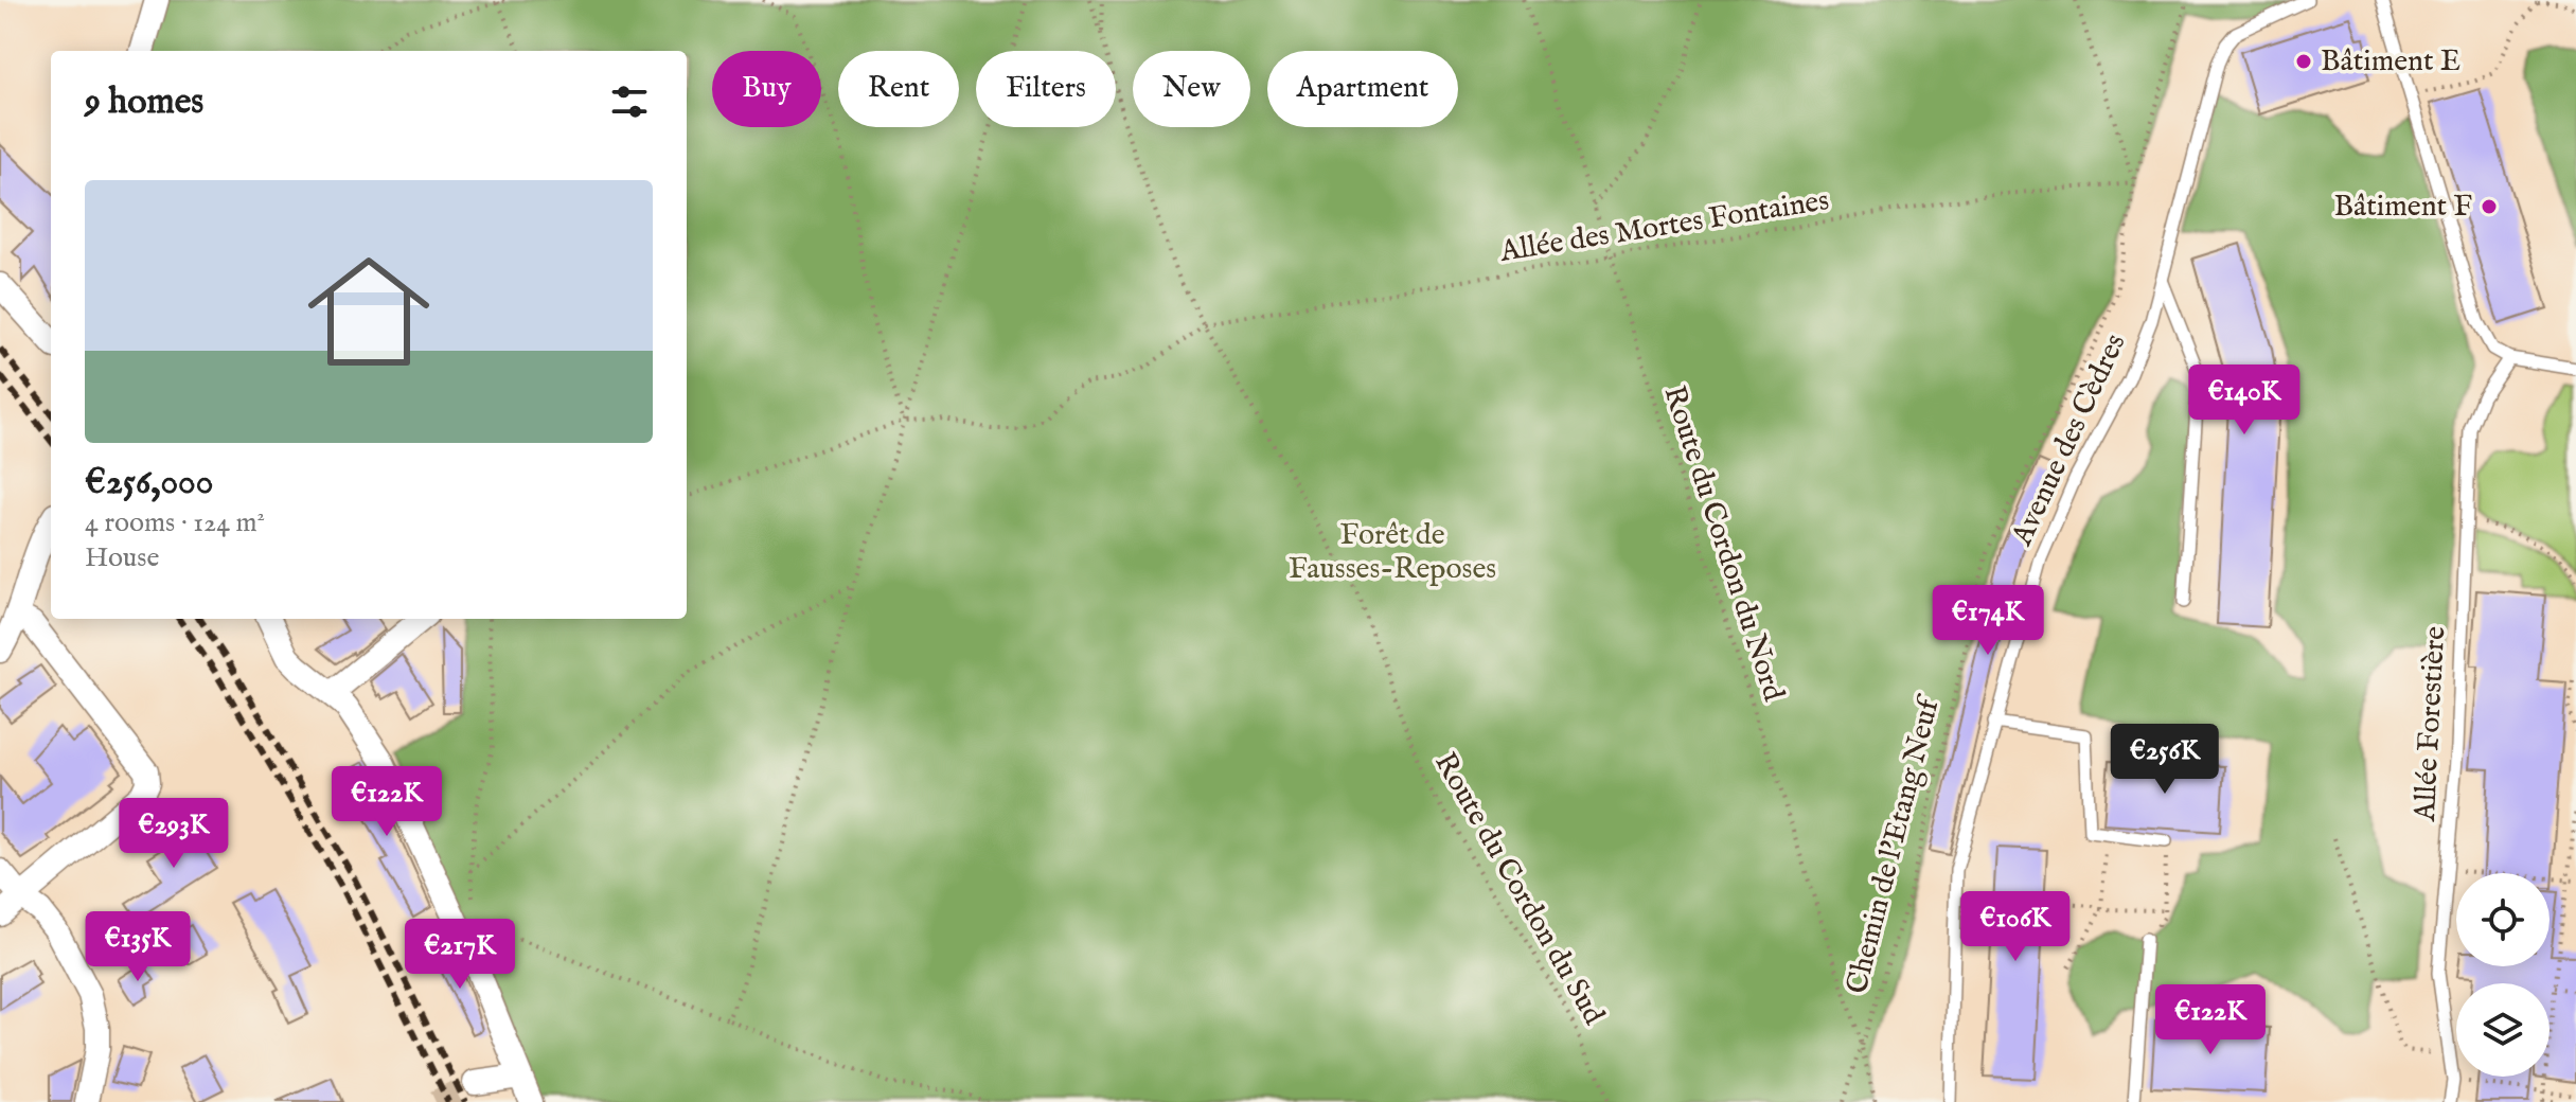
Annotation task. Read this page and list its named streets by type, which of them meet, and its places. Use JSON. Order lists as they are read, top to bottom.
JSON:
{
  "streets": {
    "lane": ["Avenue des Cèdres", "Allée Forestière"],
    "path": [
      "Allée des Mortes Fontaines",
      "Route du Cordon du Nord",
      "Chemin de l'Etang Neuf",
      "Route du Cordon du Sud"
    ]
  },
  "crossings": [
    ["Allée des Mortes Fontaines", "Route du Cordon du Nord"],
    ["Allée des Mortes Fontaines", "Chemin de l'Etang Neuf"],
    ["Allée des Mortes Fontaines", "Route du Cordon du Sud"],
    ["Route du Cordon du Nord", "Chemin de l'Etang Neuf"]
  ],
  "parks": ["Forêt de Fausses-Reposes"],
  "places": ["Bâtiment E", "Bâtiment F"],
  "page": {
    "chip": [
      "Buy",
      "Rent",
      "Filters",
      "New",
      "Apartment"
    ],
    "heading": "9 homes",
    "list": [
      {
        "name": "€256,000",
        "note": "4 rooms · 124 m² · House"
      }
    ],
    "price": [
      "€140K",
      "€174K",
      "€256K",
      "€122K",
      "€293K",
      "€106K",
      "€135K",
      "€217K",
      "€122K"
    ]
  }
}
